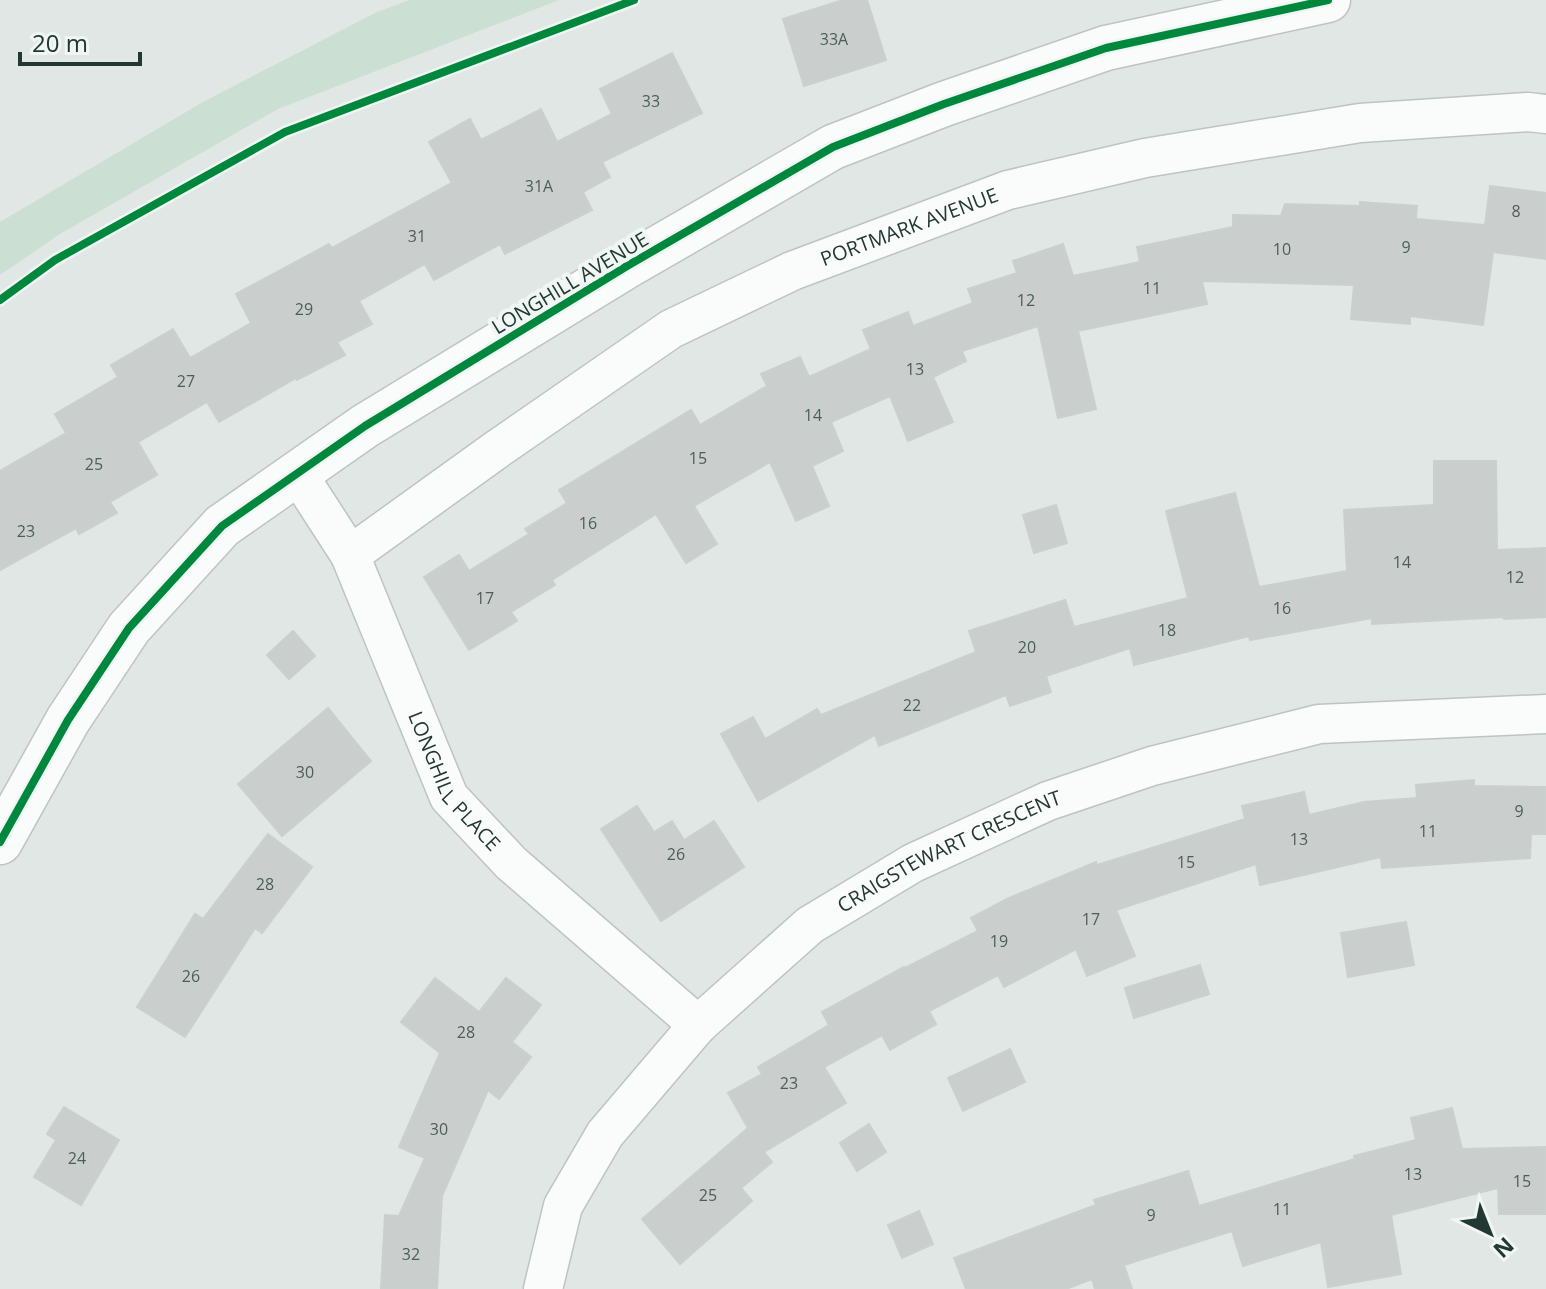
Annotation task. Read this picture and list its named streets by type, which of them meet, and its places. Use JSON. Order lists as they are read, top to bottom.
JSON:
{
  "streets": {
    "street": [
      "PORTMARK AVENUE",
      "LONGHILL AVENUE",
      "LONGHILL PLACE",
      "CRAIGSTEWART CRESCENT"
    ]
  },
  "crossings": [
    ["PORTMARK AVENUE", "LONGHILL PLACE"],
    ["LONGHILL AVENUE", "LONGHILL PLACE"],
    ["LONGHILL PLACE", "CRAIGSTEWART CRESCENT"]
  ],
  "house_numbers": [
    "33A",
    "33",
    "31A",
    "8",
    "31",
    "9",
    "10",
    "11",
    "12",
    "29",
    "13",
    "27",
    "14",
    "15",
    "25",
    "16",
    "23",
    "14",
    "12",
    "17",
    "16",
    "18",
    "20",
    "22",
    "30",
    "9",
    "11",
    "13",
    "26",
    "15",
    "28",
    "17",
    "19",
    "26",
    "28",
    "23",
    "30",
    "24",
    "13",
    "15",
    "25",
    "11",
    "9",
    "32"
  ],
  "scale_bar": "20 m",
  "north": "bottom right"
}
